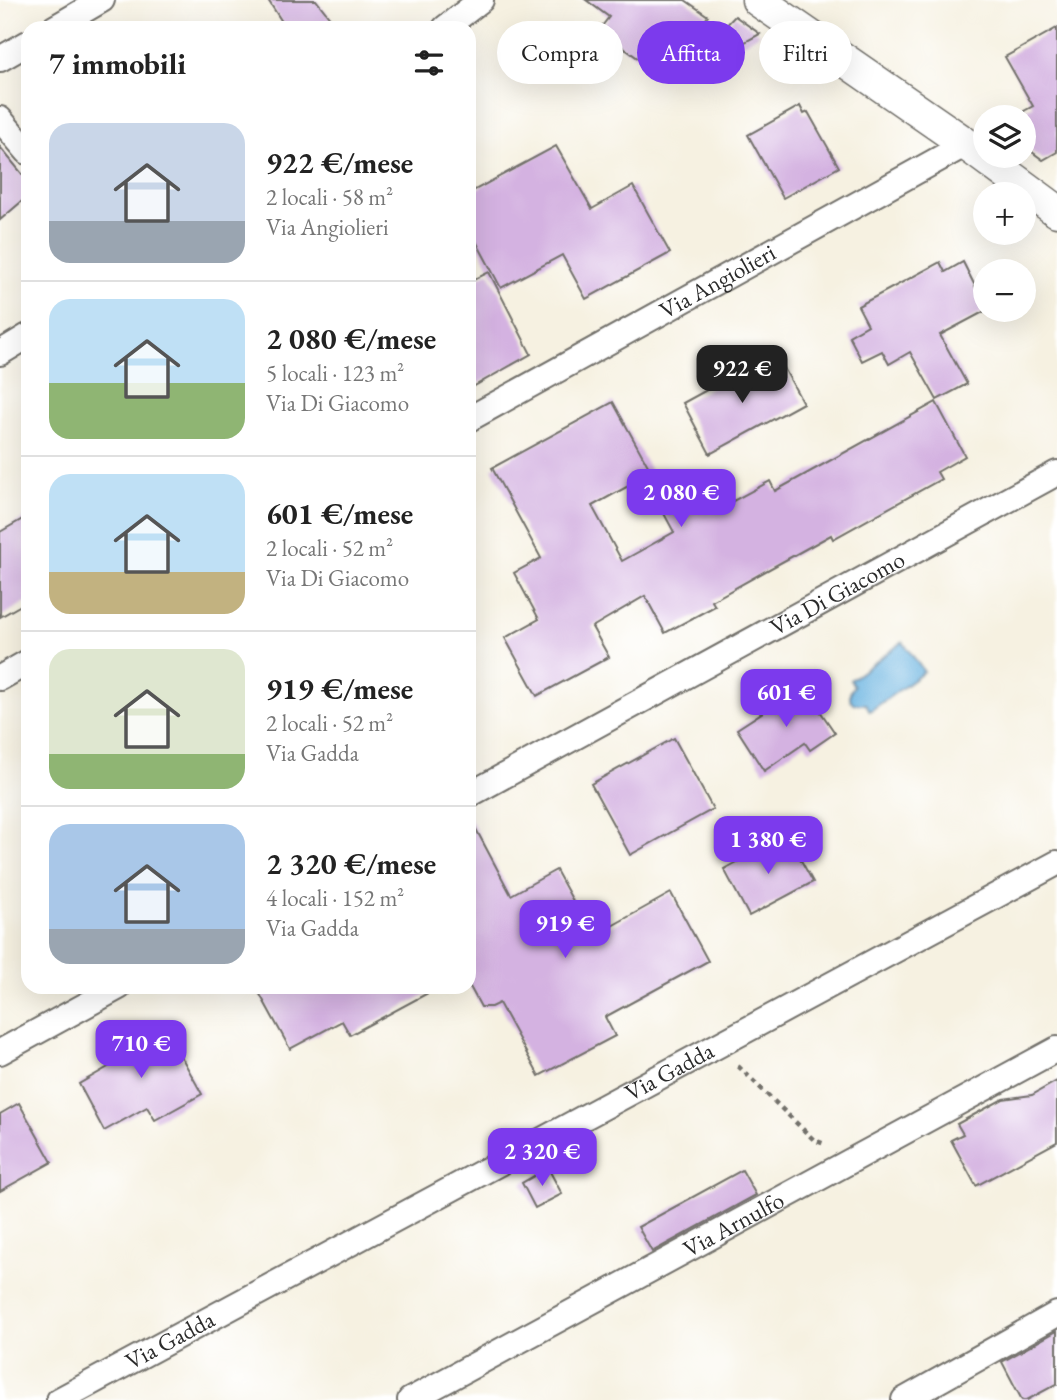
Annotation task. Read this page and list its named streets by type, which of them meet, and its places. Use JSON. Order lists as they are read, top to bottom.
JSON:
{
  "streets": {
    "street": [
      "Via Angiolieri",
      "Via Di Giacomo",
      "Via Gadda",
      "Via Arnulfo"
    ]
  },
  "page": {
    "chip": ["Compra", "Affitta", "Filtri"],
    "heading": "7 immobili",
    "map_buttons": ["+", "−"],
    "list": [
      {
        "name": "922 €/mese",
        "note": "2 locali · 58 m² · Via Angiolieri"
      },
      {
        "name": "2 080 €/mese",
        "note": "5 locali · 123 m² · Via Di Giacomo"
      },
      {
        "name": "601 €/mese",
        "note": "2 locali · 52 m² · Via Di Giacomo"
      },
      {
        "name": "919 €/mese",
        "note": "2 locali · 52 m² · Via Gadda"
      },
      {
        "name": "2 320 €/mese",
        "note": "4 locali · 152 m² · Via Gadda"
      }
    ],
    "price": [
      "922 €",
      "2 080 €",
      "601 €",
      "1 380 €",
      "919 €",
      "710 €",
      "2 320 €"
    ]
  }
}
